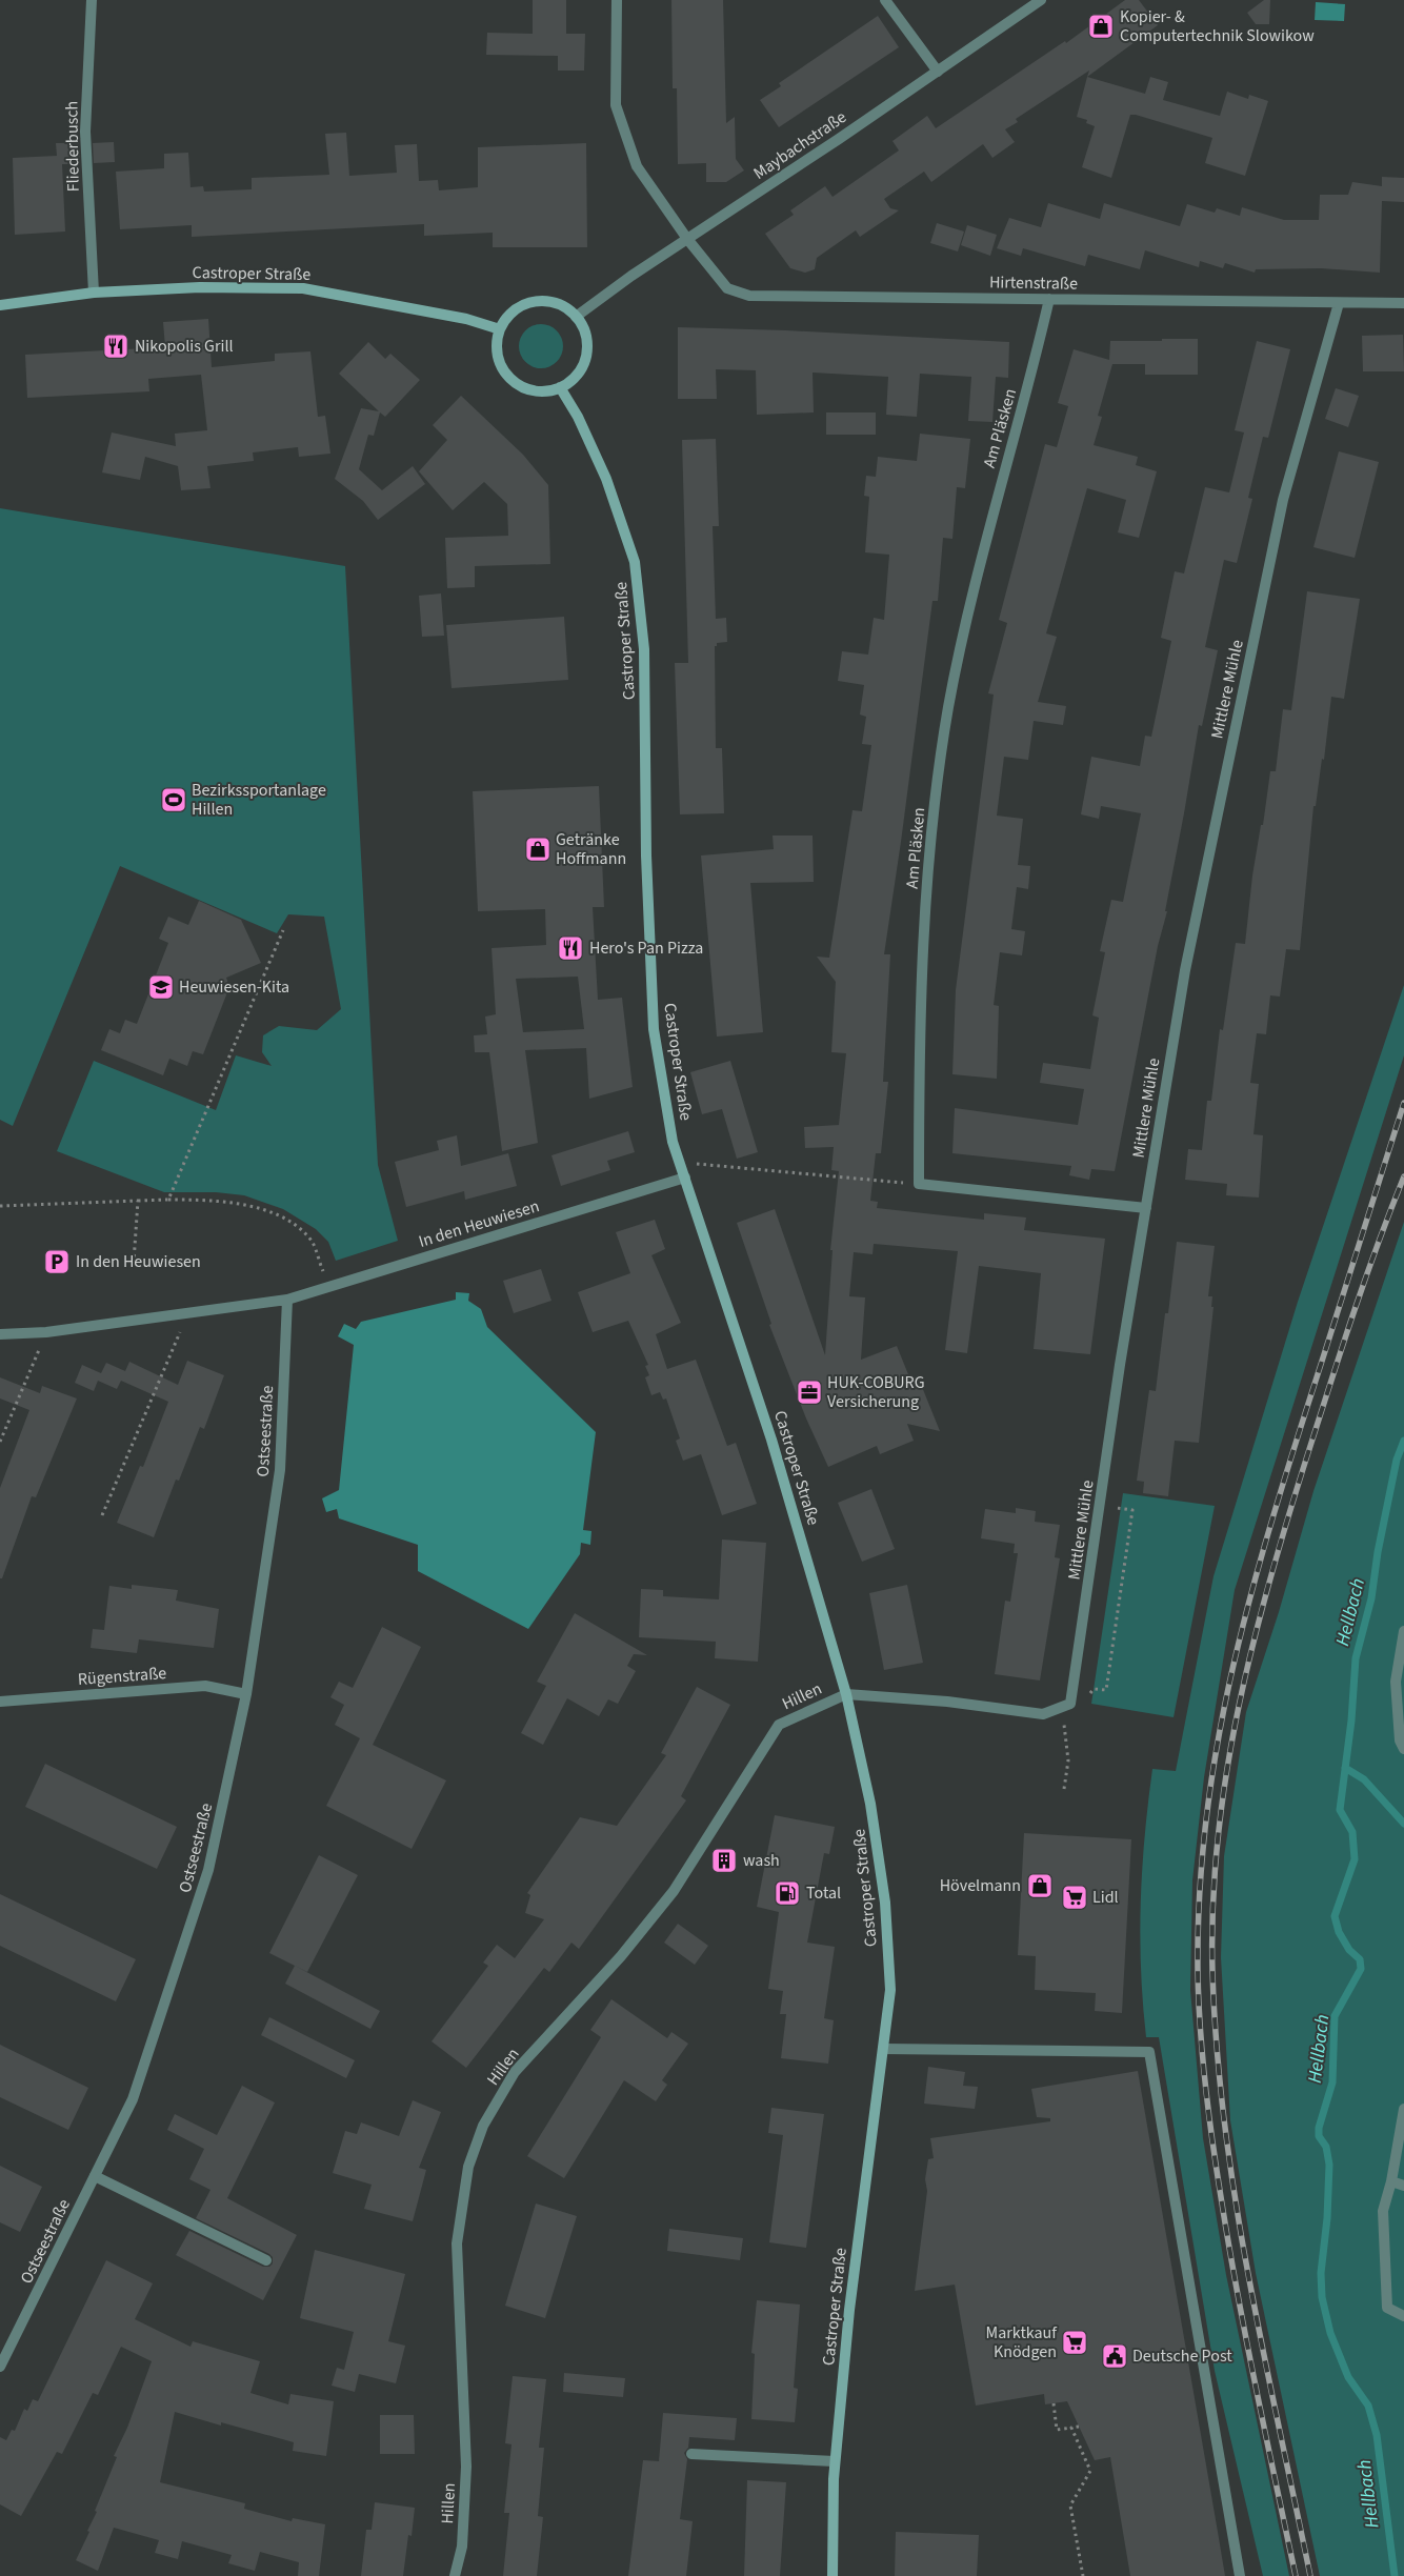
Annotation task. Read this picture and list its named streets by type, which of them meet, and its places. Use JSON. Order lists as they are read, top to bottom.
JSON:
{
  "streets": {
    "main road": ["Castroper Straße"],
    "street": [
      "Maybachstraße",
      "Fliederbusch",
      "Hirtenstraße",
      "Am Pläsken",
      "Mittlere Mühle",
      "In den Heuwiesen",
      "Ostseestraße",
      "Rügenstraße",
      "Hillen"
    ]
  },
  "crossings": [
    ["Maybachstraße", "Castroper Straße"],
    ["Maybachstraße", "Hirtenstraße"],
    ["Fliederbusch", "Castroper Straße"],
    ["Castroper Straße", "In den Heuwiesen"],
    ["Castroper Straße", "Hillen"],
    ["Hirtenstraße", "Am Pläsken"],
    ["Hirtenstraße", "Mittlere Mühle"],
    ["In den Heuwiesen", "Ostseestraße"],
    ["Ostseestraße", "Rügenstraße"]
  ],
  "water": ["Hellbach"],
  "places": {
    "shop": ["Kopier- & Computertechnik Slowikow", "Getränke Hoffmann", "Hövelmann"],
    "restaurant": ["Nikopolis Grill", "Hero's Pan Pizza"],
    "sports": ["Bezirkssportanlage Hillen"],
    "school or university": ["Heuwiesen-Kita"],
    "parking": ["In den Heuwiesen"],
    "office": ["HUK-COBURG Versicherung"],
    "building": ["wash"],
    "fuel station": ["Total"],
    "supermarket": ["Lidl", "Marktkauf Knödgen"],
    "public building": ["Deutsche Post"]
  }
}
